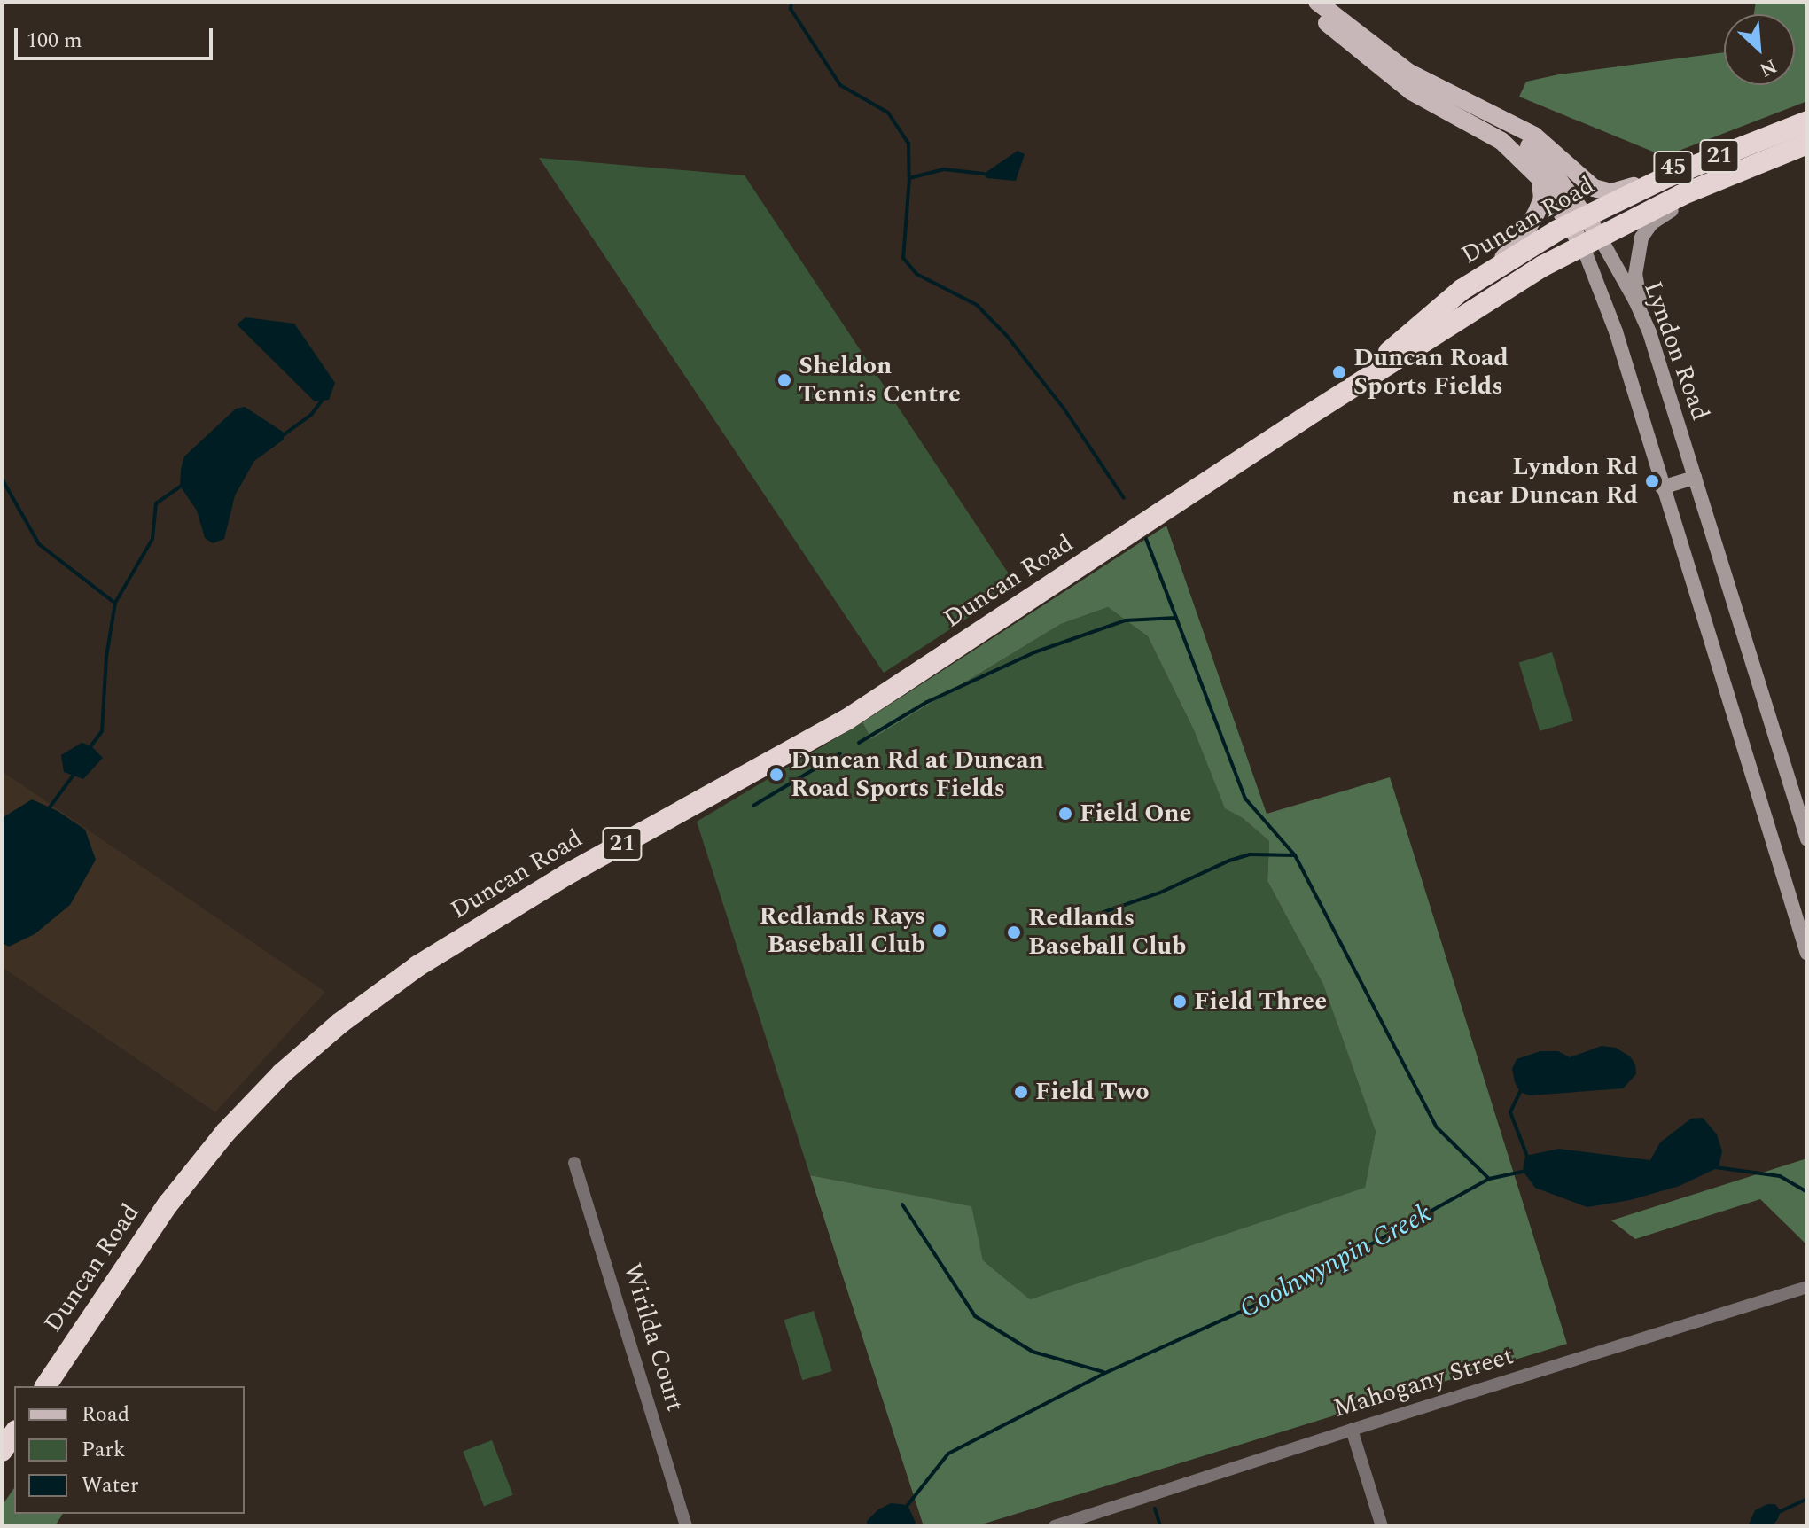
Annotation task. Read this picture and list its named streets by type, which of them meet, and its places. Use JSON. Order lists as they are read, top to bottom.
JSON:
{
  "streets": {
    "highway": ["21", "Duncan Road"],
    "main road": ["45", "Lyndon Road"],
    "street": ["Wirilda Court", "Mahogany Street"]
  },
  "crossings": [
    ["21", "Duncan Road"],
    ["21", "Lyndon Road"],
    ["Duncan Road", "Lyndon Road"]
  ],
  "water": ["Coolnwynpin Creek"],
  "places": [
    "Duncan Road Sports Fields",
    "Sheldon Tennis Centre",
    "Lyndon Rd near Duncan Rd",
    "Duncan Rd at Duncan Road Sports Fields",
    "Field One",
    "Redlands Rays Baseball Club",
    "Redlands Baseball Club",
    "Field Three",
    "Field Two"
  ],
  "legend": ["Road", "Park", "Water"],
  "scale_bar": "100 m",
  "north": "bottom right"
}
